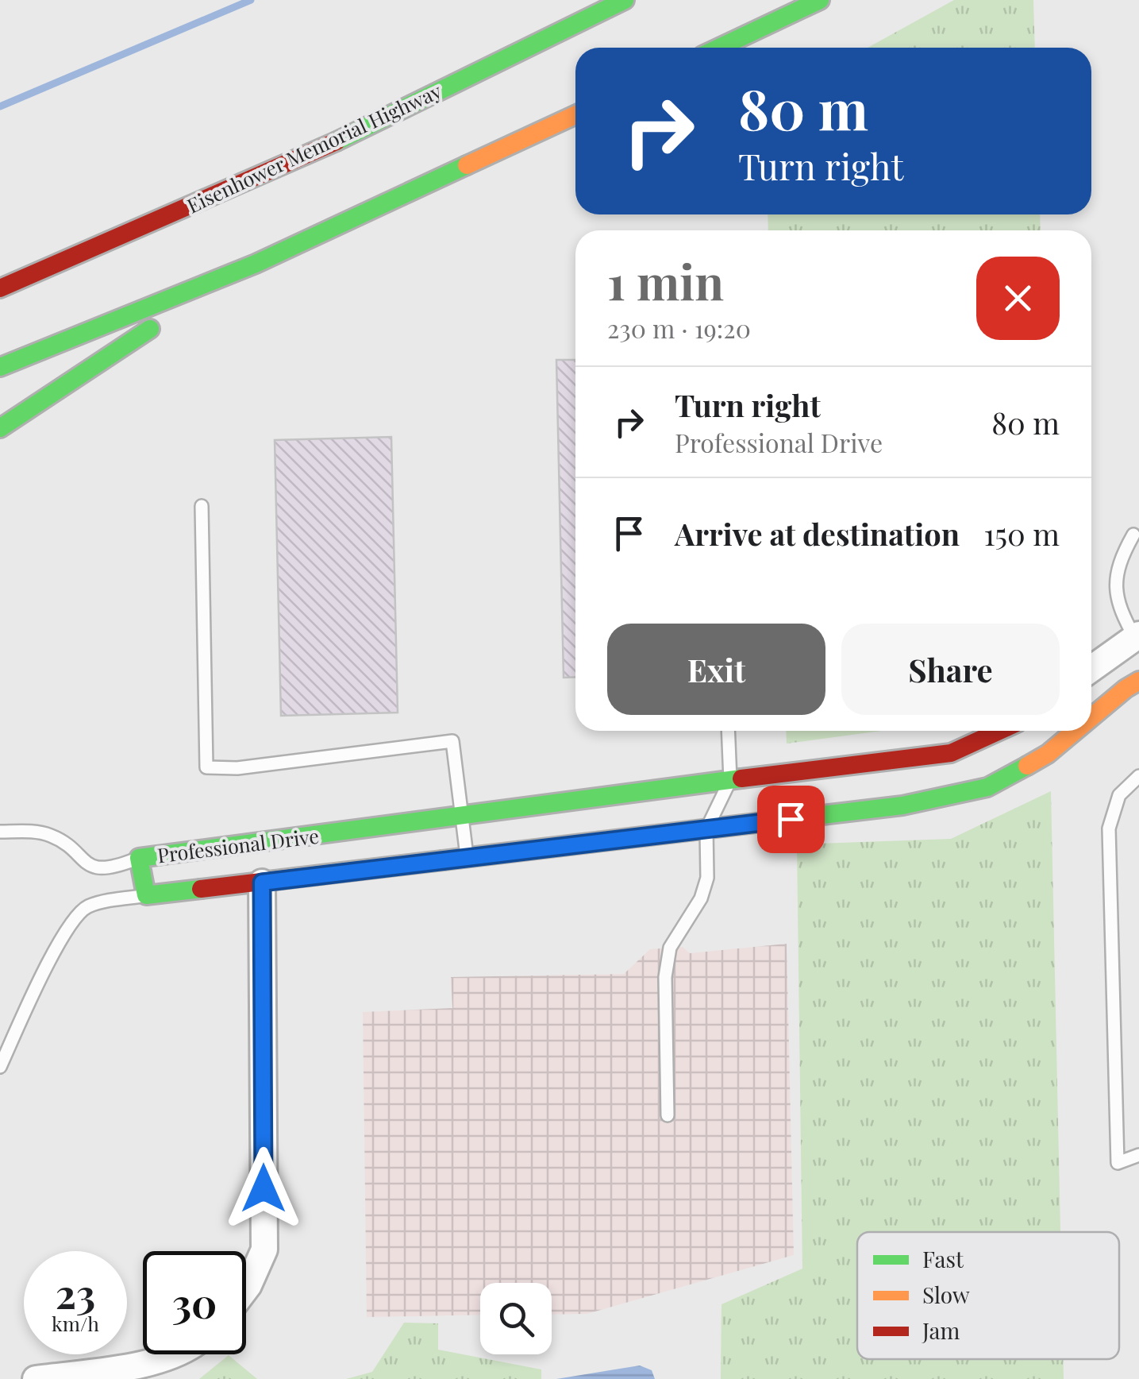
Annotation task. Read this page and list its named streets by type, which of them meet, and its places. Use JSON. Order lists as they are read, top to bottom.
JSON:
{
  "streets": {
    "main road": ["Eisenhower Memorial Highway", "Professional Drive"]
  },
  "legend": ["Fast", "Slow", "Jam"],
  "page": {
    "turn": ["80 m", "Turn right"],
    "heading": ["1 min", "230 m · 19:20"],
    "list": [
      {
        "name": "Turn right",
        "note": "Professional Drive",
        "value": "80 m"
      },
      {
        "name": "Arrive at destination",
        "value": "150 m"
      }
    ],
    "buttons": ["Exit", "Share"],
    "speed": "23 km/h",
    "limit": "30"
  }
}
